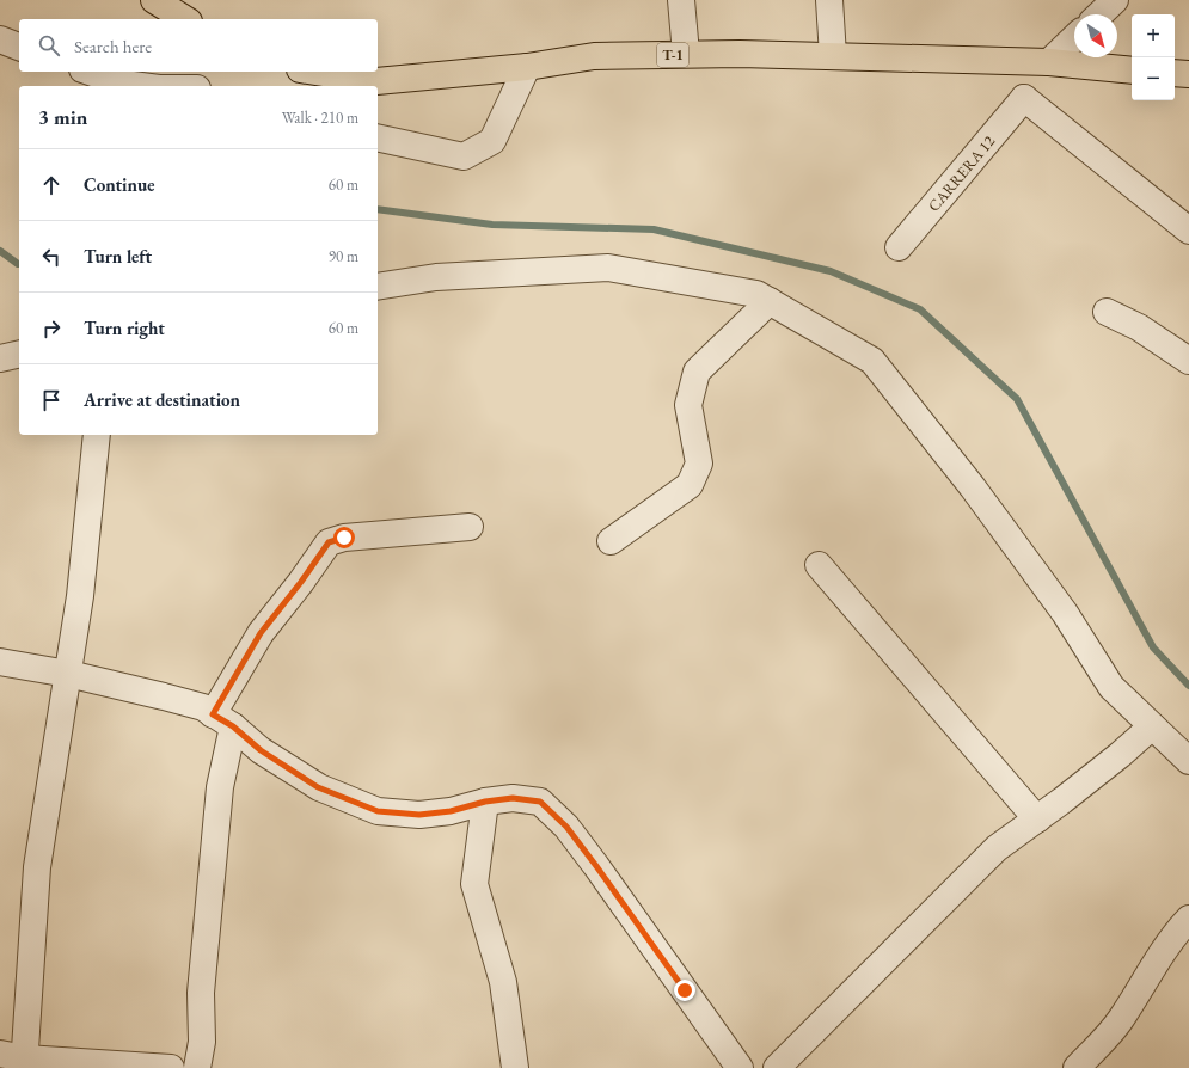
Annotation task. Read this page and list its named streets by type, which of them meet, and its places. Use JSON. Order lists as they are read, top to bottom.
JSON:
{
  "streets": {
    "highway": ["T-1"],
    "street": ["CARRERA 12"]
  },
  "north": "bottom right",
  "page": {
    "map_buttons": ["+", "−"],
    "search": "Search here",
    "heading": ["3 min", "Walk · 210 m"],
    "list": [
      ["Continue", "60 m"],
      ["Turn left", "90 m"],
      ["Turn right", "60 m"],
      "Arrive at destination"
    ]
  }
}
